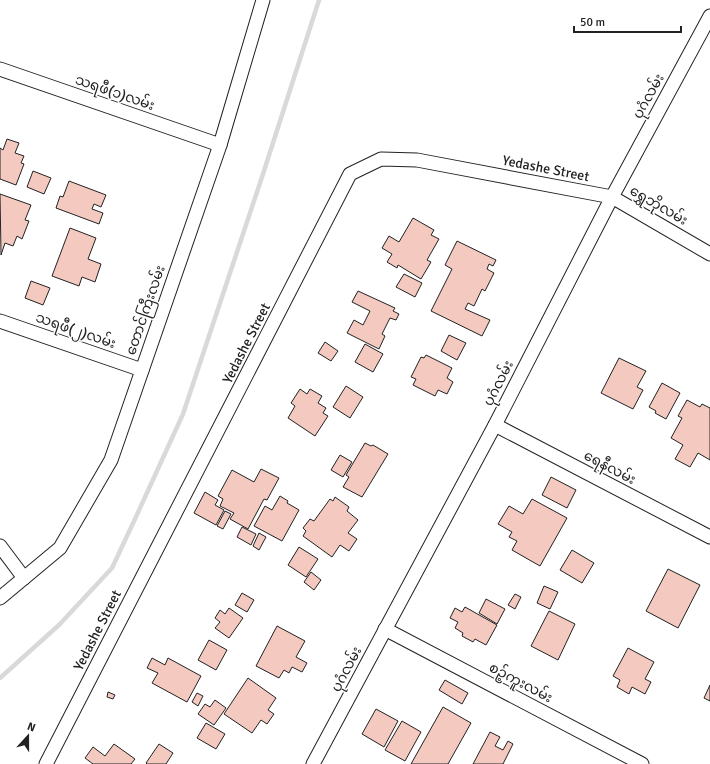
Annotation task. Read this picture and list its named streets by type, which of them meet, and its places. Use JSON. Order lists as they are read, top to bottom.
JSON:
{
  "streets": {
    "street": [
      "သရဖီ(၁)လမ်း",
      "ပုဂံလမ်း",
      "Yedashe Street",
      "ရွှေဘိုလမ်း",
      "တောင်ကြီးလမ်း",
      "သရဖီ(၂)လမ်း",
      "ရေနီလမ်း",
      "စဉ့်ကူးလမ်း"
    ]
  },
  "crossings": [
    ["သရဖီ(၁)လမ်း", "တောင်ကြီးလမ်း"],
    ["ပုဂံလမ်း", "Yedashe Street"],
    ["ပုဂံလမ်း", "ရွှေဘိုလမ်း"],
    ["ပုဂံလမ်း", "ရေနီလမ်း"],
    ["ပုဂံလမ်း", "စဉ့်ကူးလမ်း"],
    ["Yedashe Street", "ရွှေဘိုလမ်း"],
    ["တောင်ကြီးလမ်း", "သရဖီ(၂)လမ်း"]
  ],
  "scale_bar": "50 m",
  "north": "top"
}
